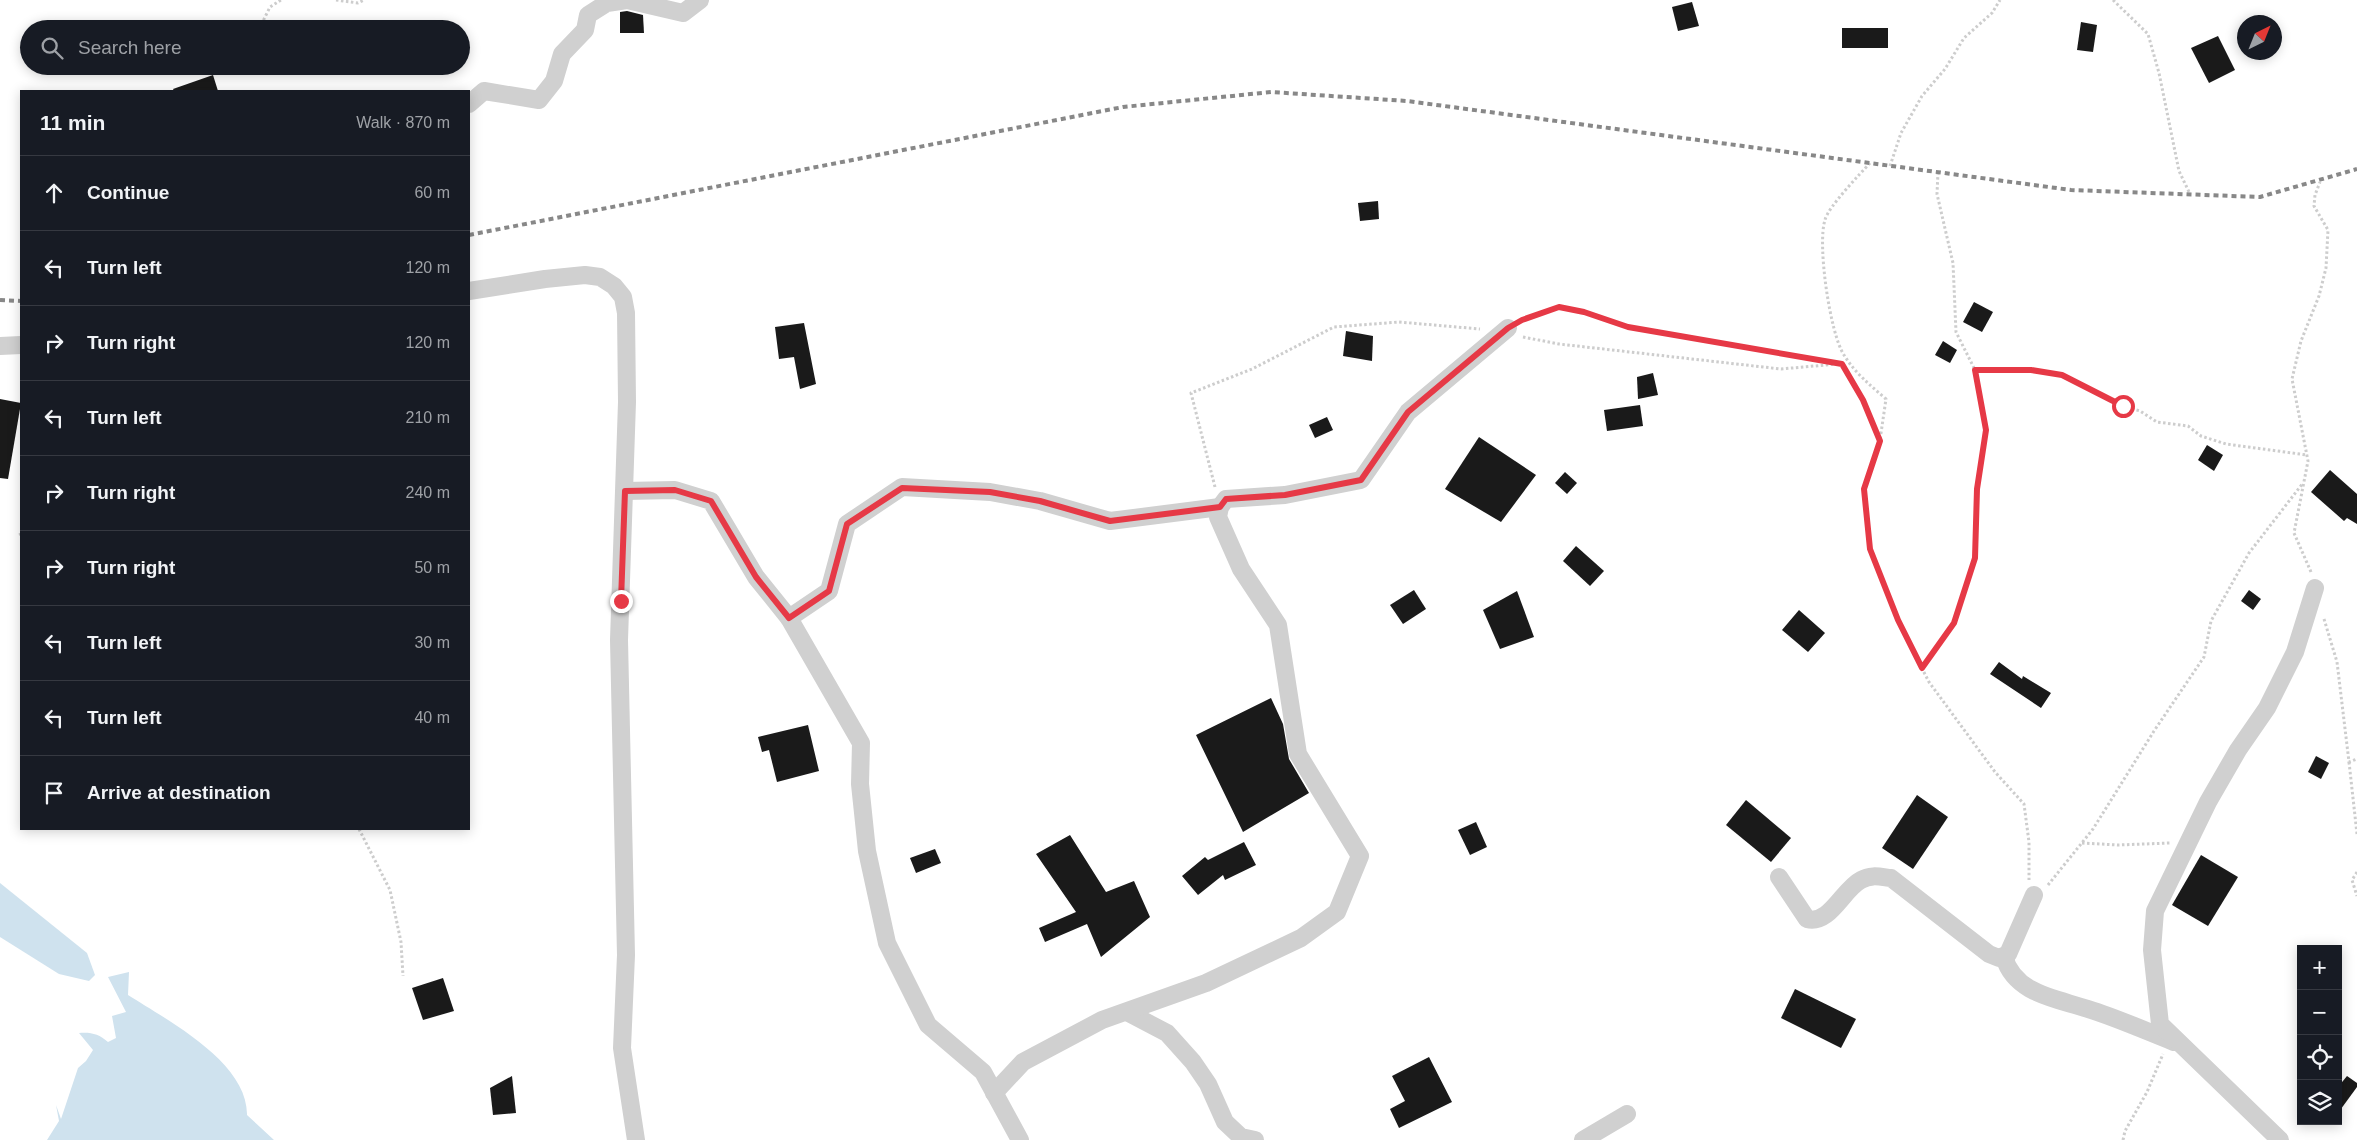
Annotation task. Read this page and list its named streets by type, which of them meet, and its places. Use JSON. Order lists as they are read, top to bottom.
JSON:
{
  "north": "top right",
  "page": {
    "search": "Search here",
    "heading": ["11 min", "Walk · 870 m"],
    "list": [
      ["Continue", "60 m"],
      ["Turn left", "120 m"],
      ["Turn right", "120 m"],
      ["Turn left", "210 m"],
      ["Turn right", "240 m"],
      ["Turn right", "50 m"],
      ["Turn left", "30 m"],
      ["Turn left", "40 m"],
      "Arrive at destination"
    ],
    "map_buttons": ["+", "−"]
  }
}
